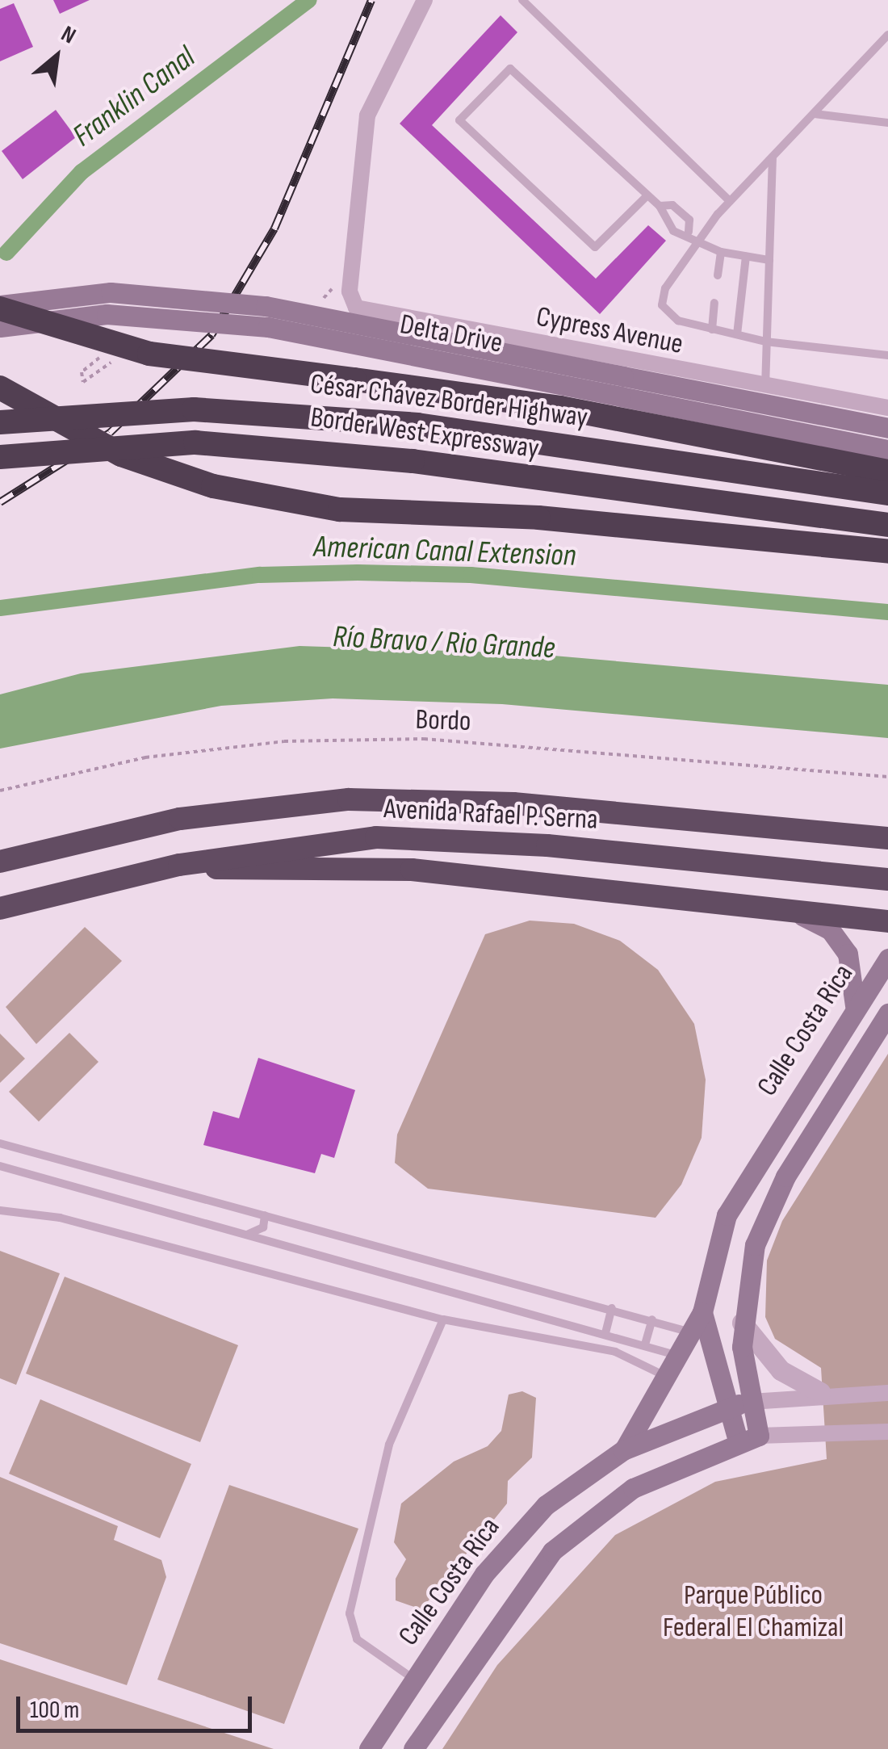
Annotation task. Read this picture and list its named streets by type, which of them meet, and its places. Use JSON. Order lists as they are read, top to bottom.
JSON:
{
  "streets": {
    "highway": ["César Chávez Border Highway", "Border West Expressway", "Avenida Rafael P. Serna"],
    "main road": ["Delta Drive", "Calle Costa Rica"],
    "street": ["Cypress Avenue"],
    "path": ["Bordo"]
  },
  "water": ["Franklin Canal", "American Canal Extension", "Río Bravo / Rio Grande"],
  "parks": ["Parque Público Federal El Chamizal"],
  "scale_bar": "100 m",
  "north": "top right"
}
